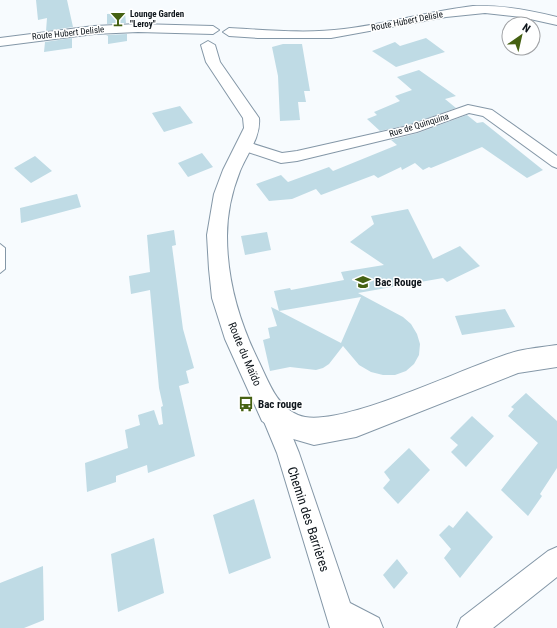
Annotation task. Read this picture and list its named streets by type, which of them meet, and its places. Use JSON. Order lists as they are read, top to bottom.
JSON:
{
  "streets": {
    "main road": ["Route Hubert Delisle", "Route du Maïdo"],
    "street": ["Rue de Quinquina", "Chemin des Barrières"]
  },
  "crossings": [
    ["Route Hubert Delisle", "Route du Maïdo"],
    ["Rue de Quinquina", "Route du Maïdo"],
    ["Route du Maïdo", "Chemin des Barrières"]
  ],
  "places": {
    "bar": ["Lounge Garden \"Leroy\""],
    "school or university": ["Bac Rouge"],
    "bus stop": ["Bac rouge"]
  },
  "north": "top right"
}
